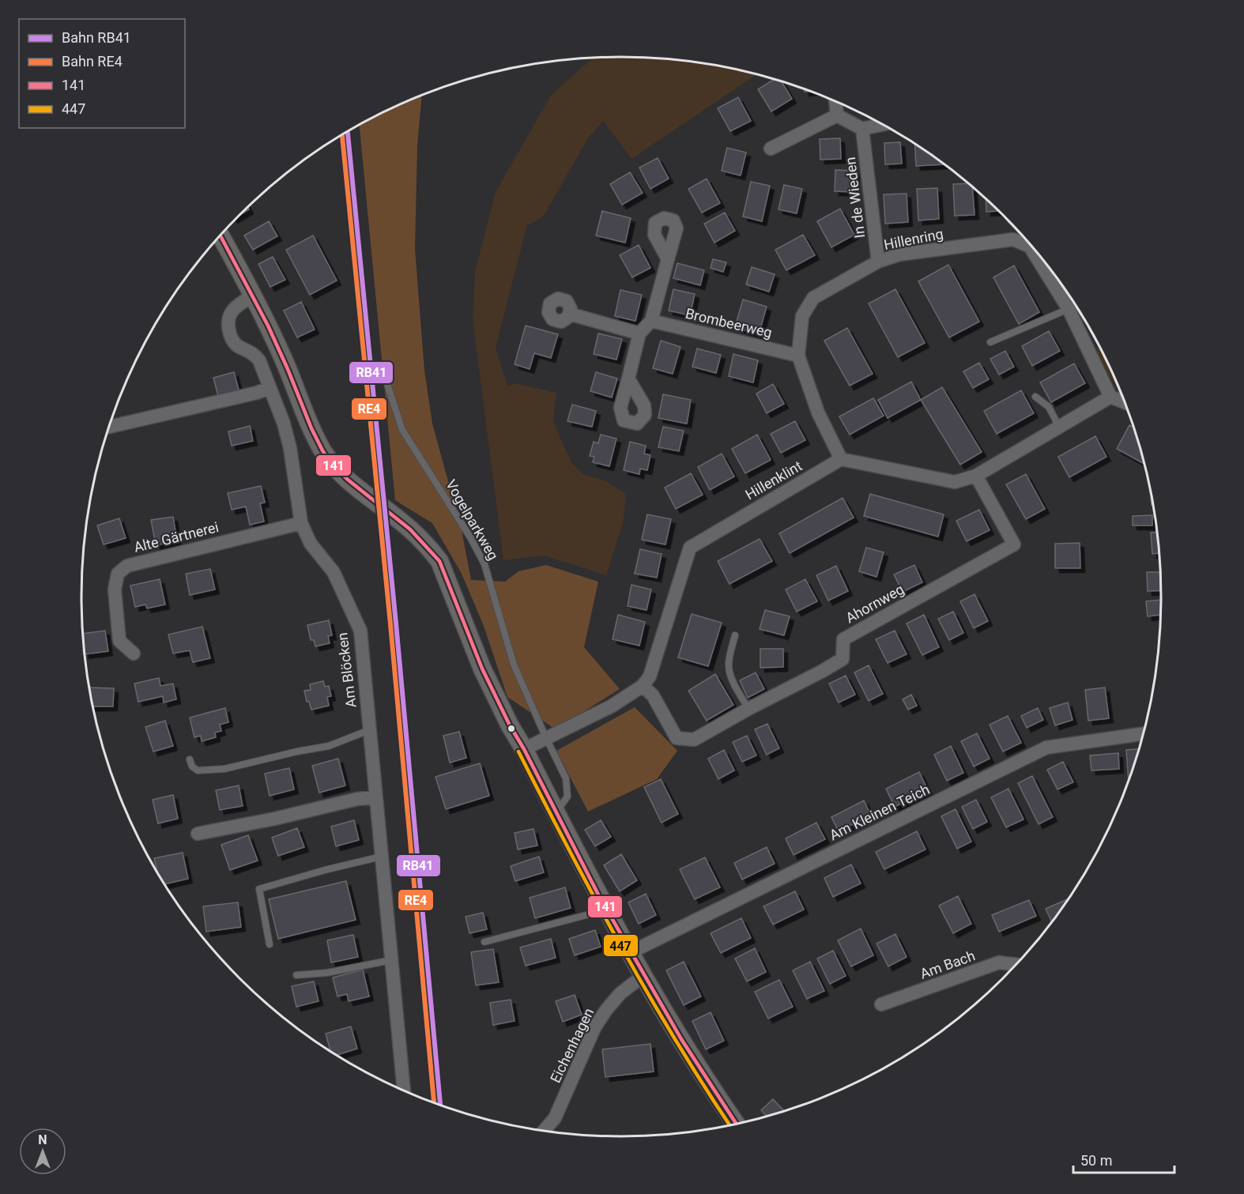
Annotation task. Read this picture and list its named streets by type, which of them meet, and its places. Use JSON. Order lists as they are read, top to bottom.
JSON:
{
  "streets": {
    "street": [
      "In de Wieden",
      "Hillenring",
      "Brombeerweg",
      "Hillenklint",
      "Alte Gärtnerei",
      "Ahornweg",
      "Am Blöcken",
      "Am Kleinen Teich",
      "Am Bach",
      "Eichenhagen"
    ],
    "lane": ["Vogelparkweg"]
  },
  "crossings": [
    ["In de Wieden", "Hillenring"],
    ["Hillenring", "Brombeerweg"],
    ["Hillenring", "Hillenklint"],
    ["Hillenklint", "Ahornweg"],
    ["Alte Gärtnerei", "Am Blöcken"]
  ],
  "lines": [
    "rail line RB41",
    "rail line RE4",
    "transit line 141",
    "transit line 447"
  ],
  "legend": [
    "Bahn RB41",
    "Bahn RE4",
    "141",
    "447"
  ],
  "scale_bar": "50 m",
  "north": "top"
}
